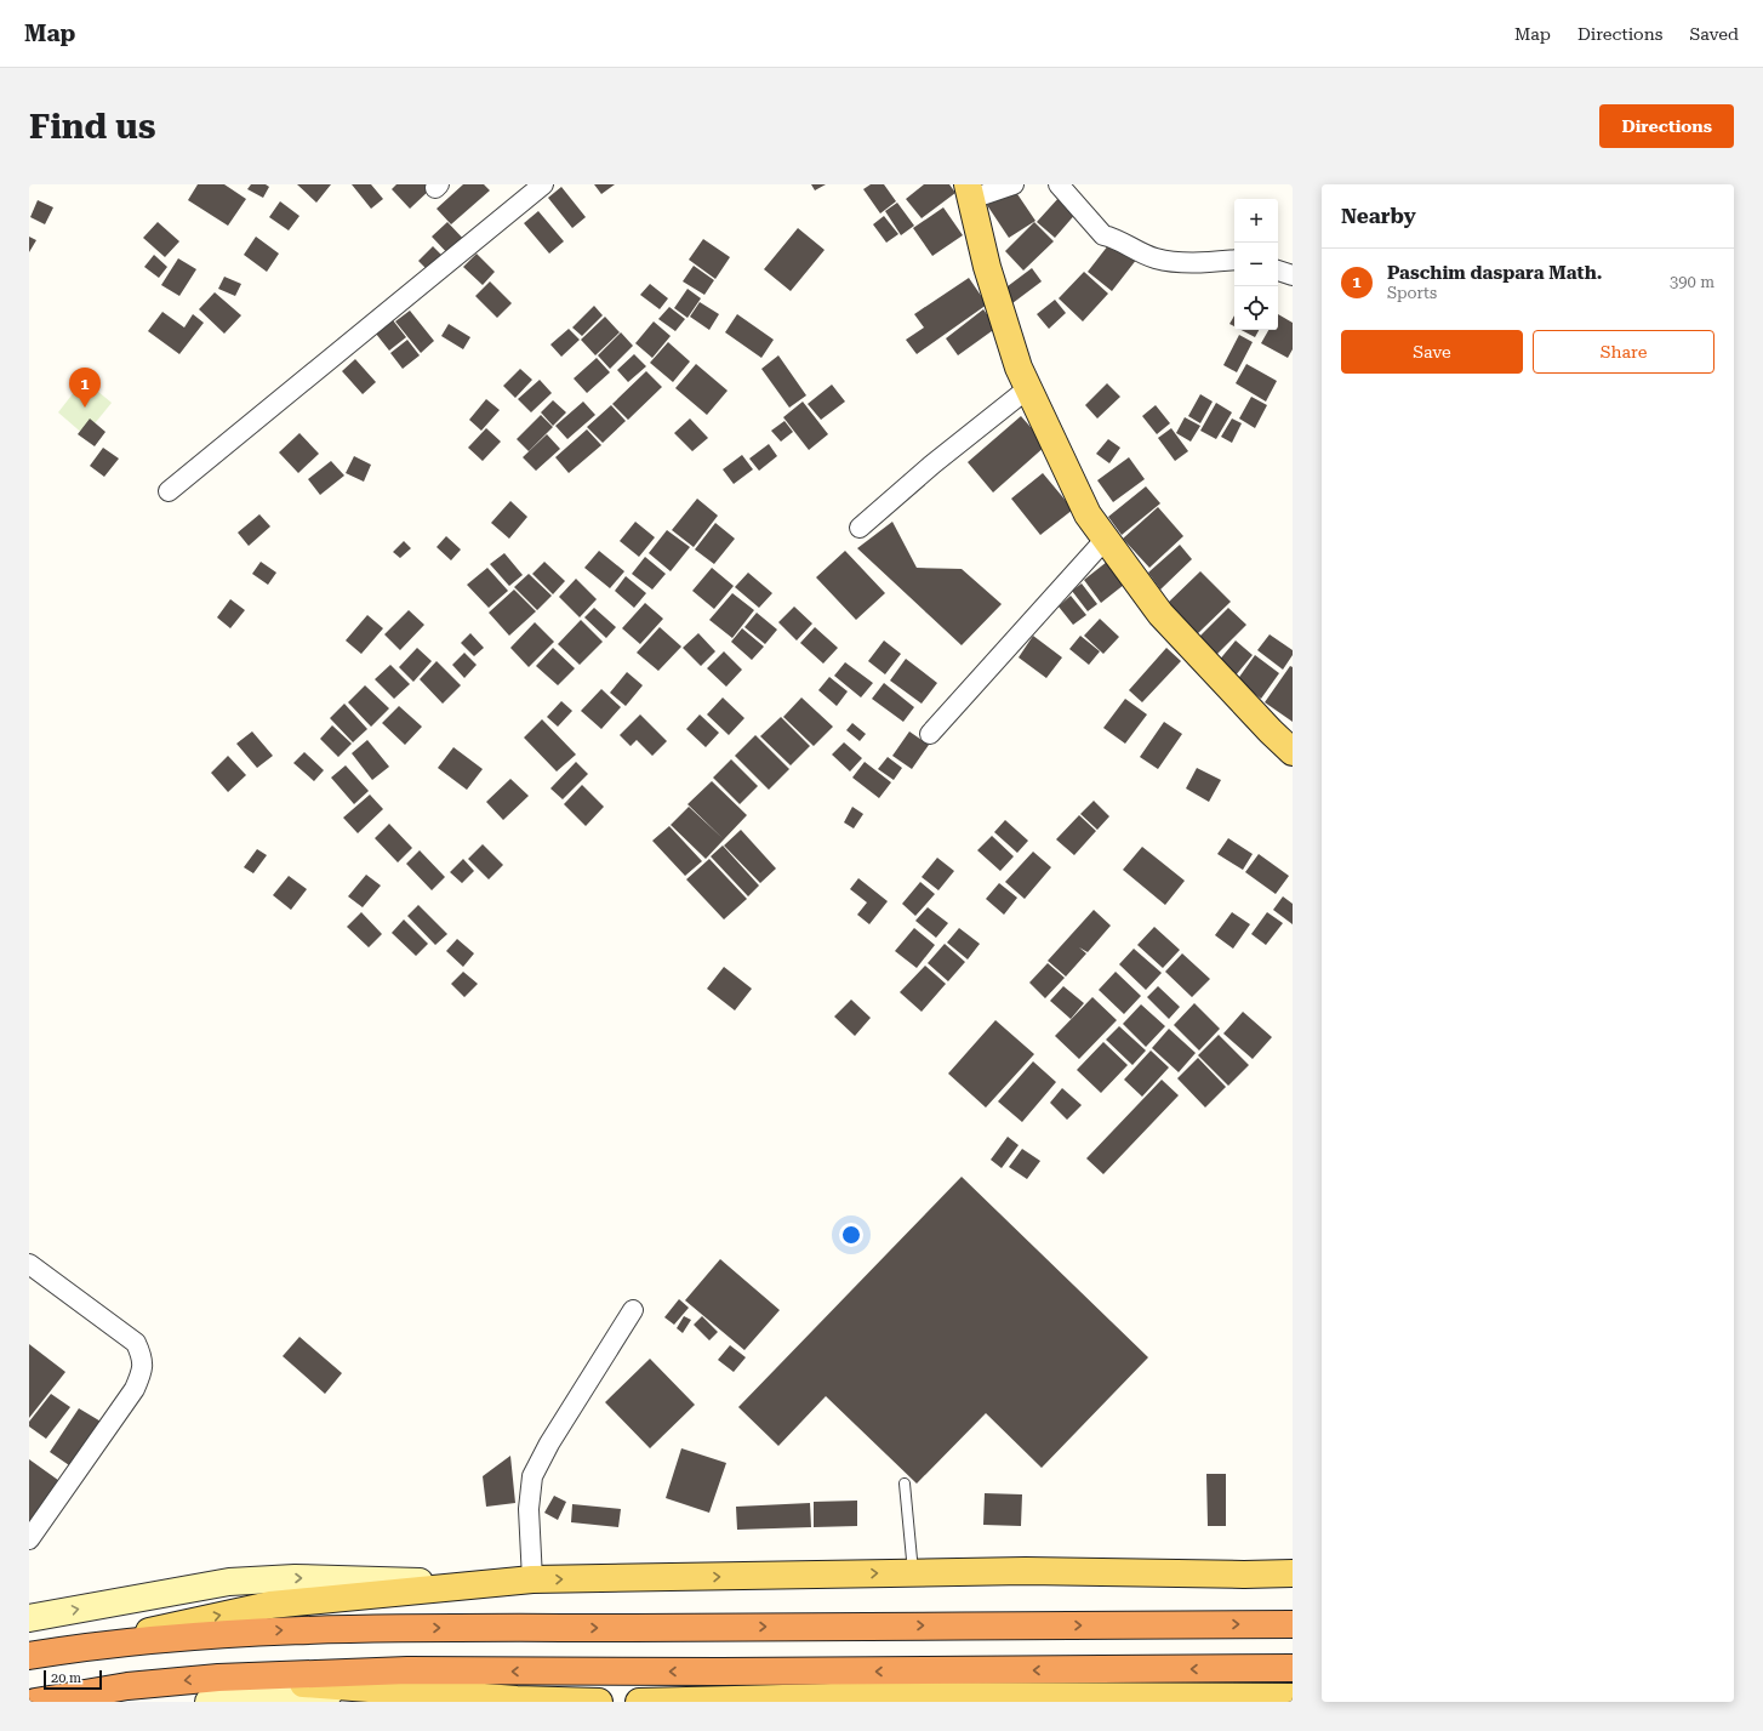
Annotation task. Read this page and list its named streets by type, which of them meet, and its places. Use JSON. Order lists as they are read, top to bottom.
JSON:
{
  "scale_bar": "20 m",
  "page": {
    "header": "Map",
    "nav": ["Map", "Directions", "Saved"],
    "buttons": [
      "Directions",
      ["Save", "Share"]
    ],
    "title": "Find us",
    "heading": "Nearby",
    "map_buttons": ["+", "−"],
    "list": [
      {
        "mark": "1",
        "name": "Paschim daspara Math.",
        "note": "Sports",
        "value": "390 m"
      }
    ],
    "pins": "1",
    "scale": "20 m"
  }
}
